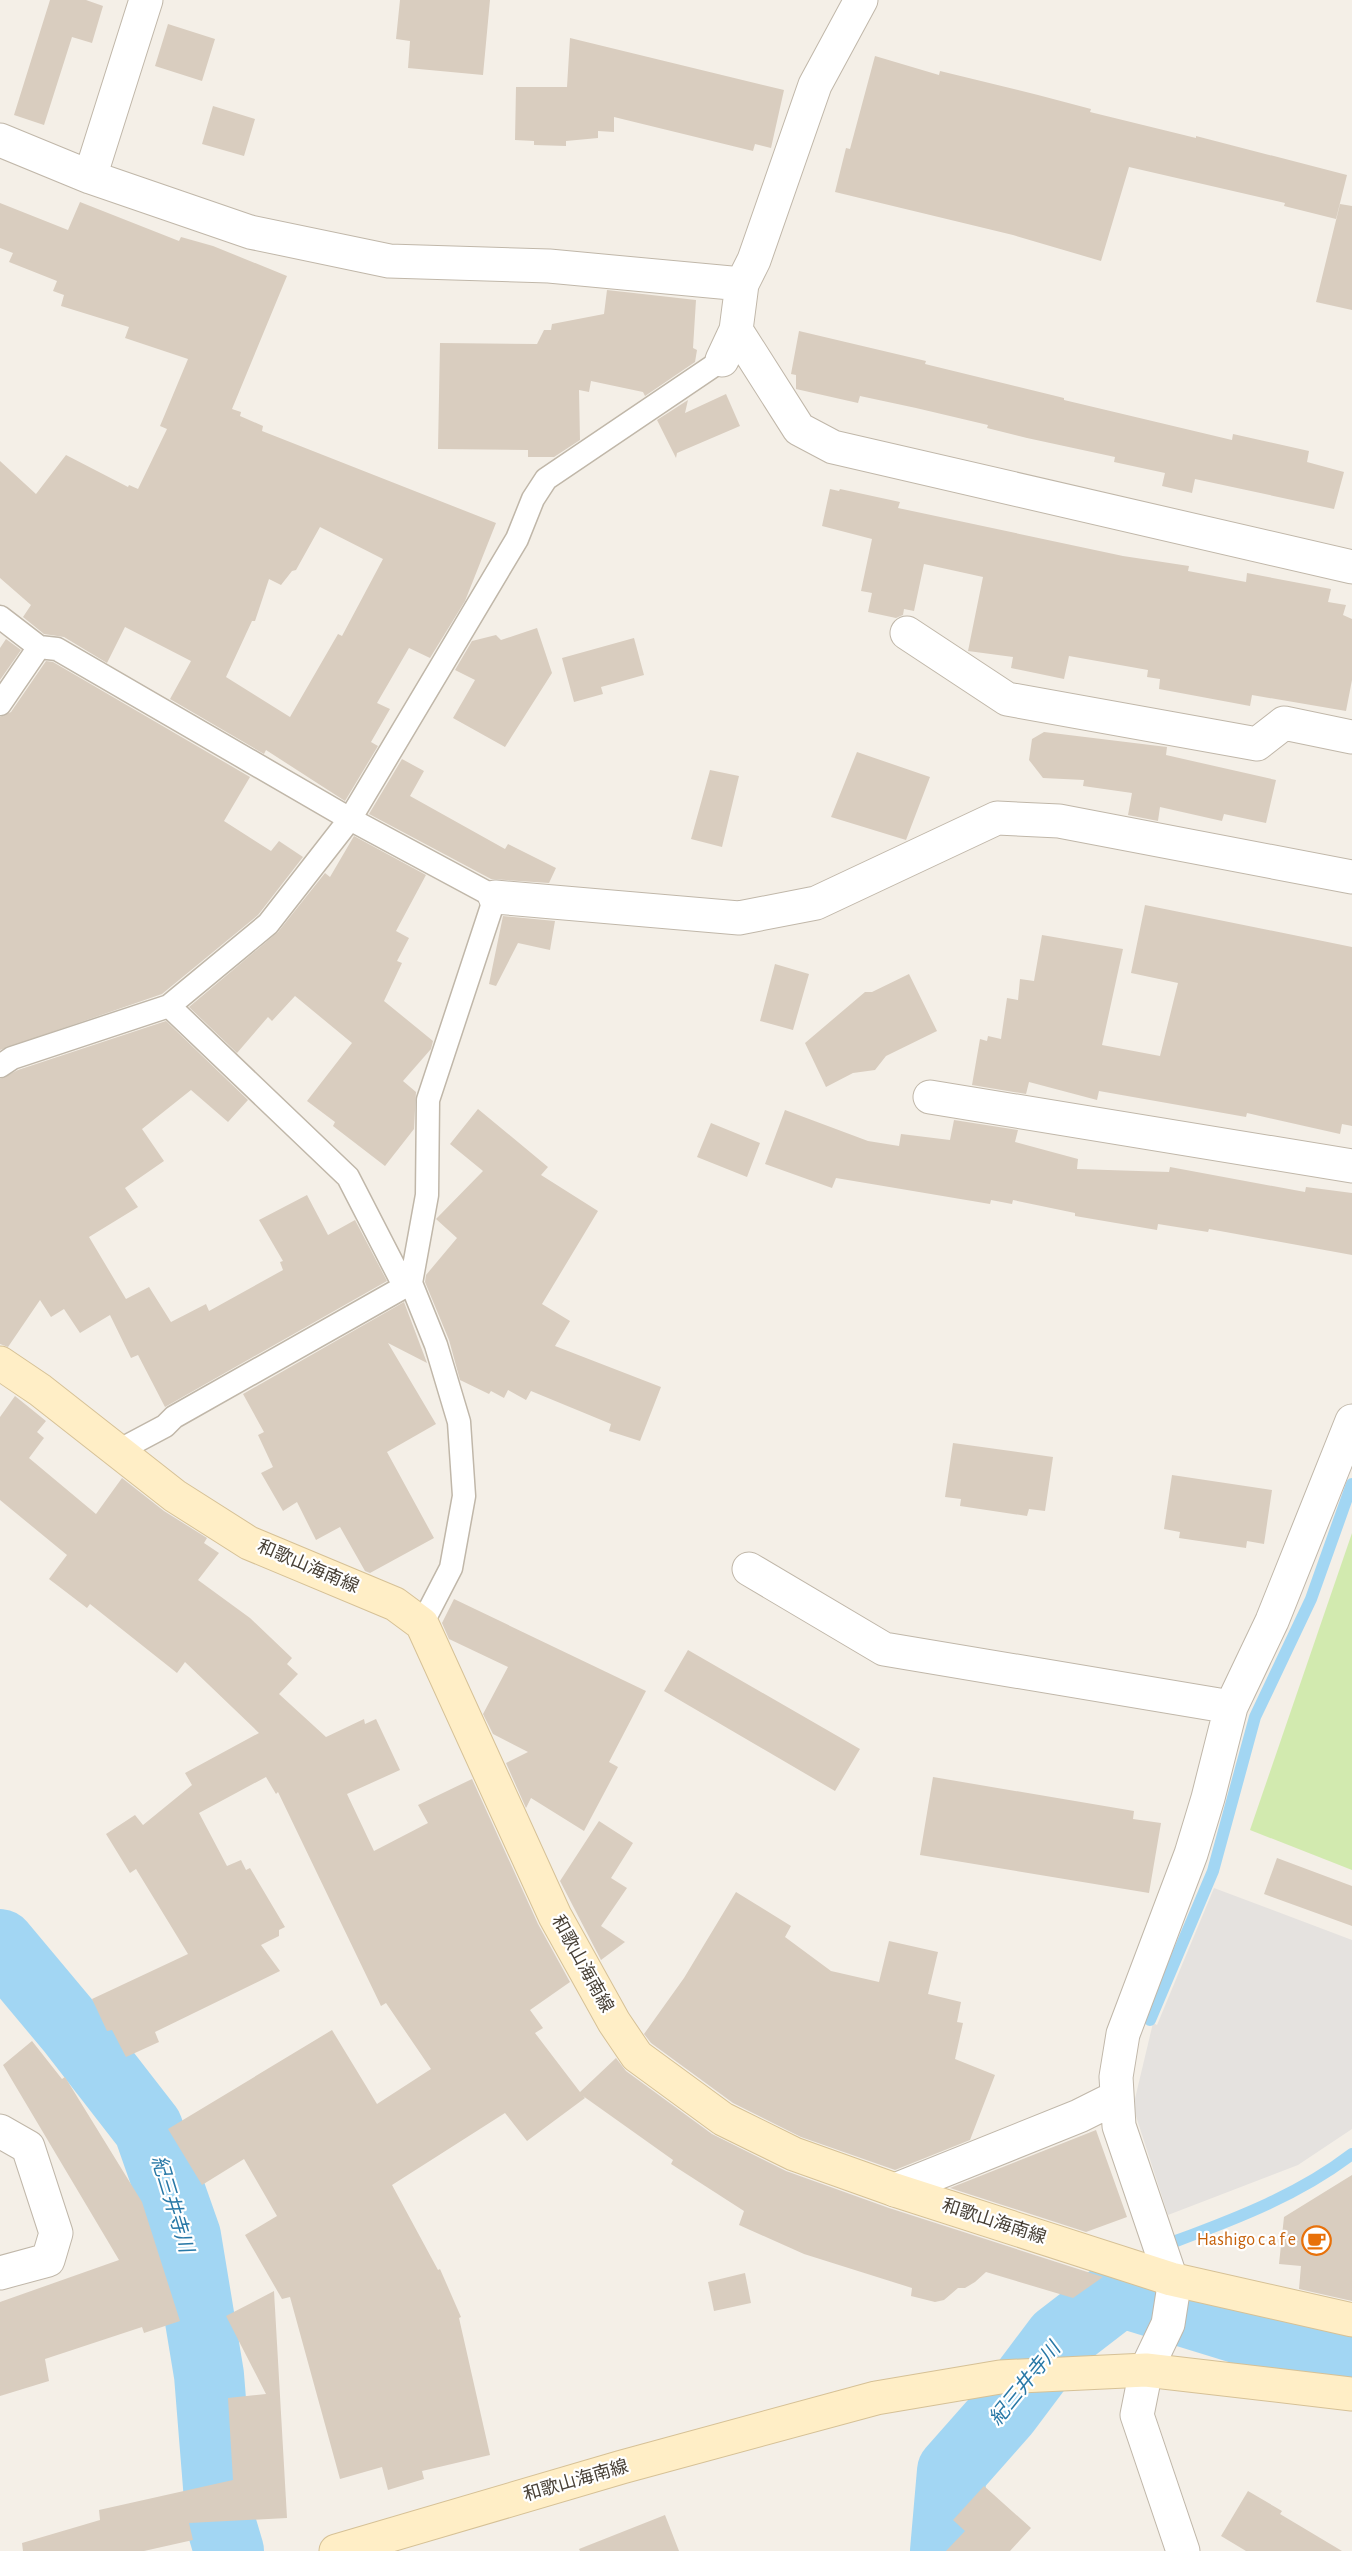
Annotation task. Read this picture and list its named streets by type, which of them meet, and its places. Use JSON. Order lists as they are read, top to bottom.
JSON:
{
  "streets": {
    "main road": ["和歌山海南線"]
  },
  "water": ["紀三井寺川"],
  "places": {
    "cafe": ["Hashigo c a f e"]
  }
}
